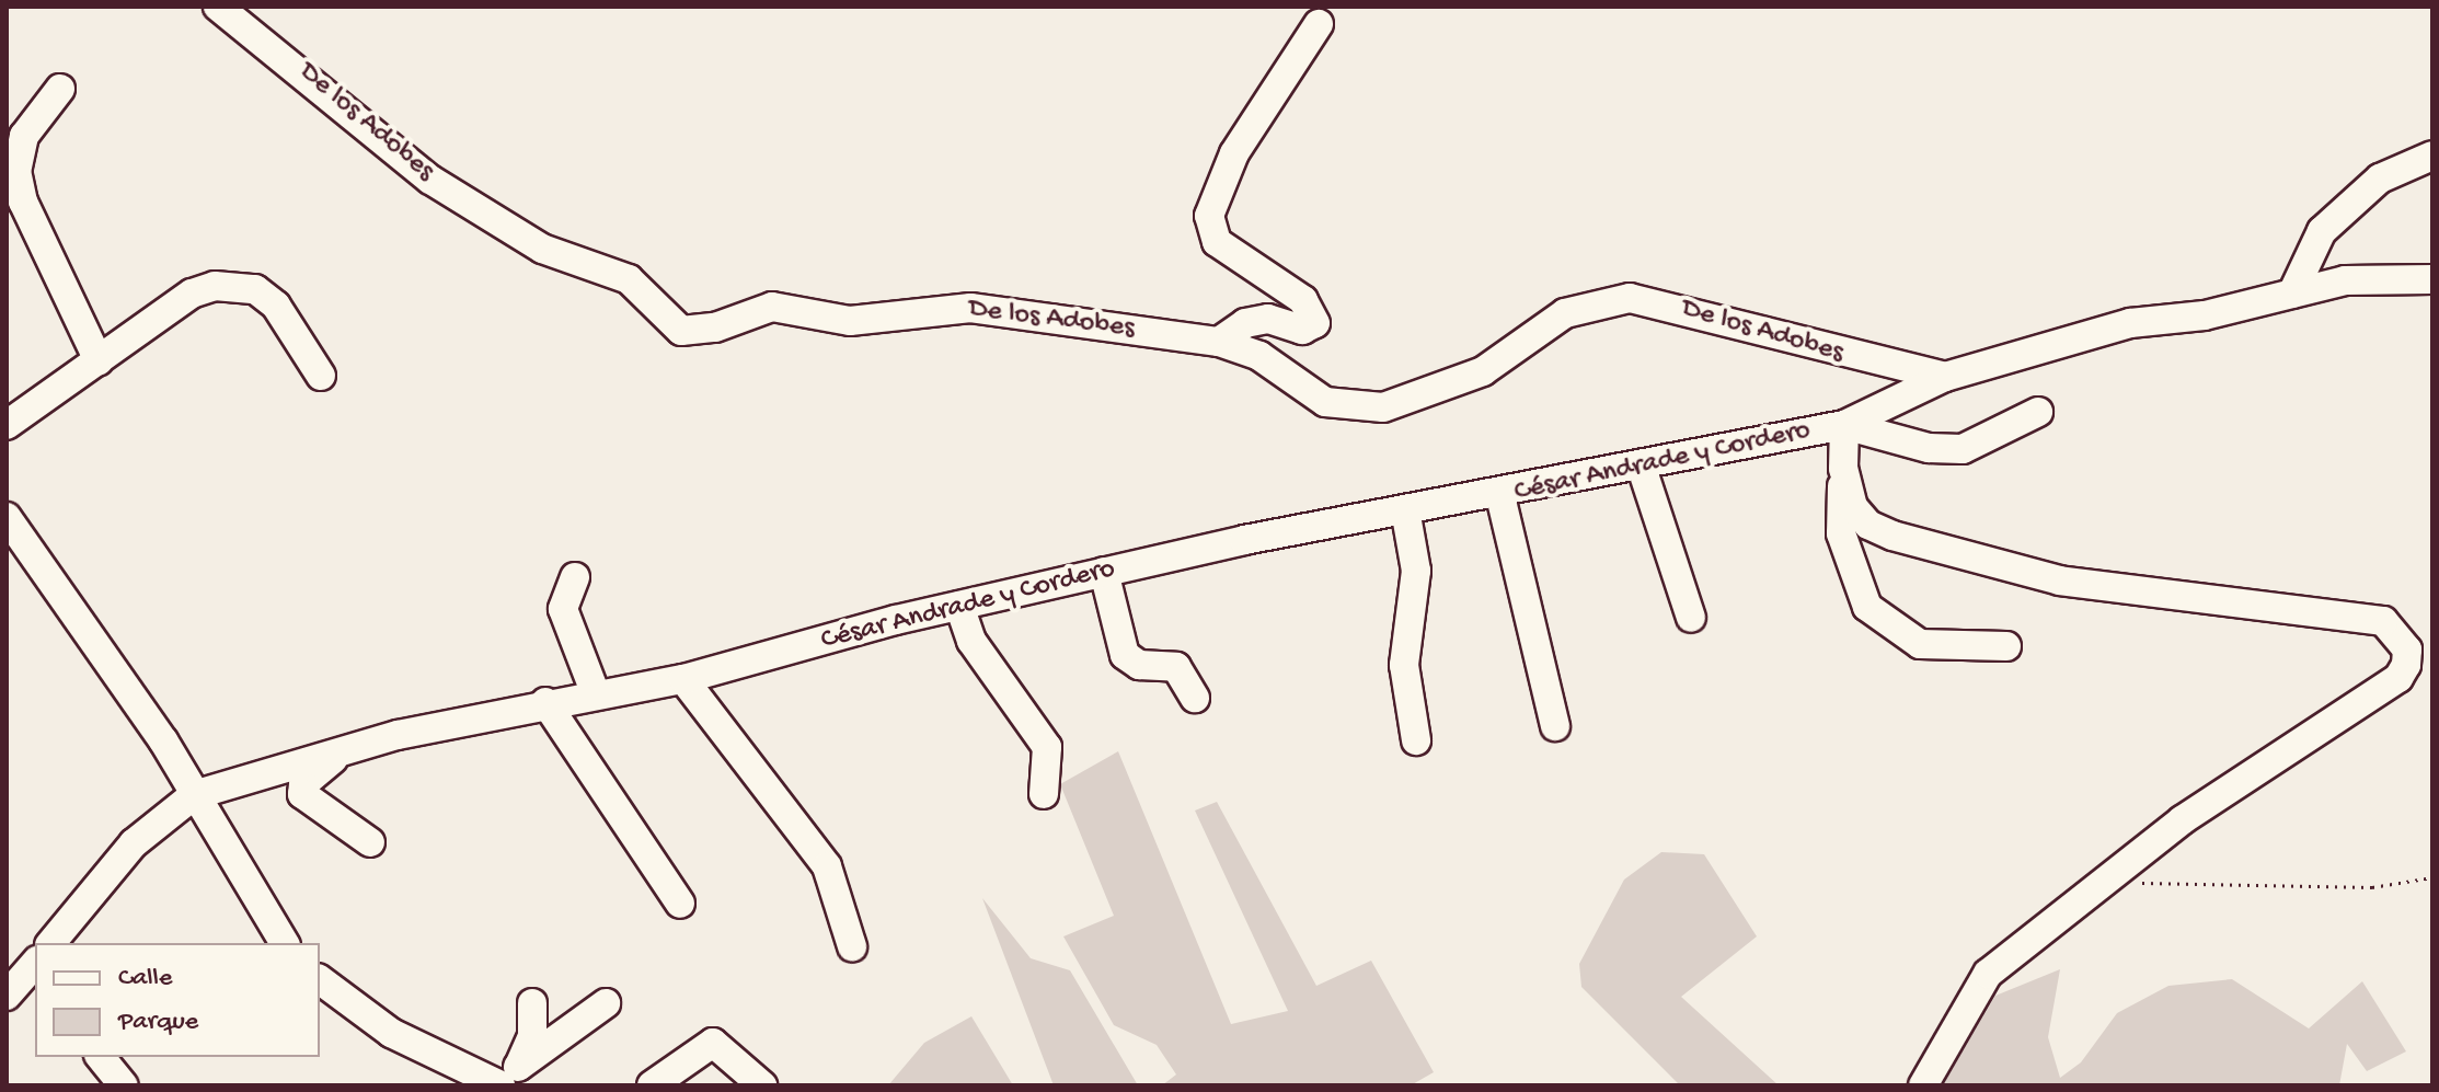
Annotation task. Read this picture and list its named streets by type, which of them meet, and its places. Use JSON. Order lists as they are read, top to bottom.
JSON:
{
  "streets": {
    "street": ["De los Adobes", "César Andrade y Cordero"]
  },
  "crossings": [
    ["De los Adobes", "César Andrade y Cordero"]
  ],
  "legend": ["Calle", "Parque"]
}
